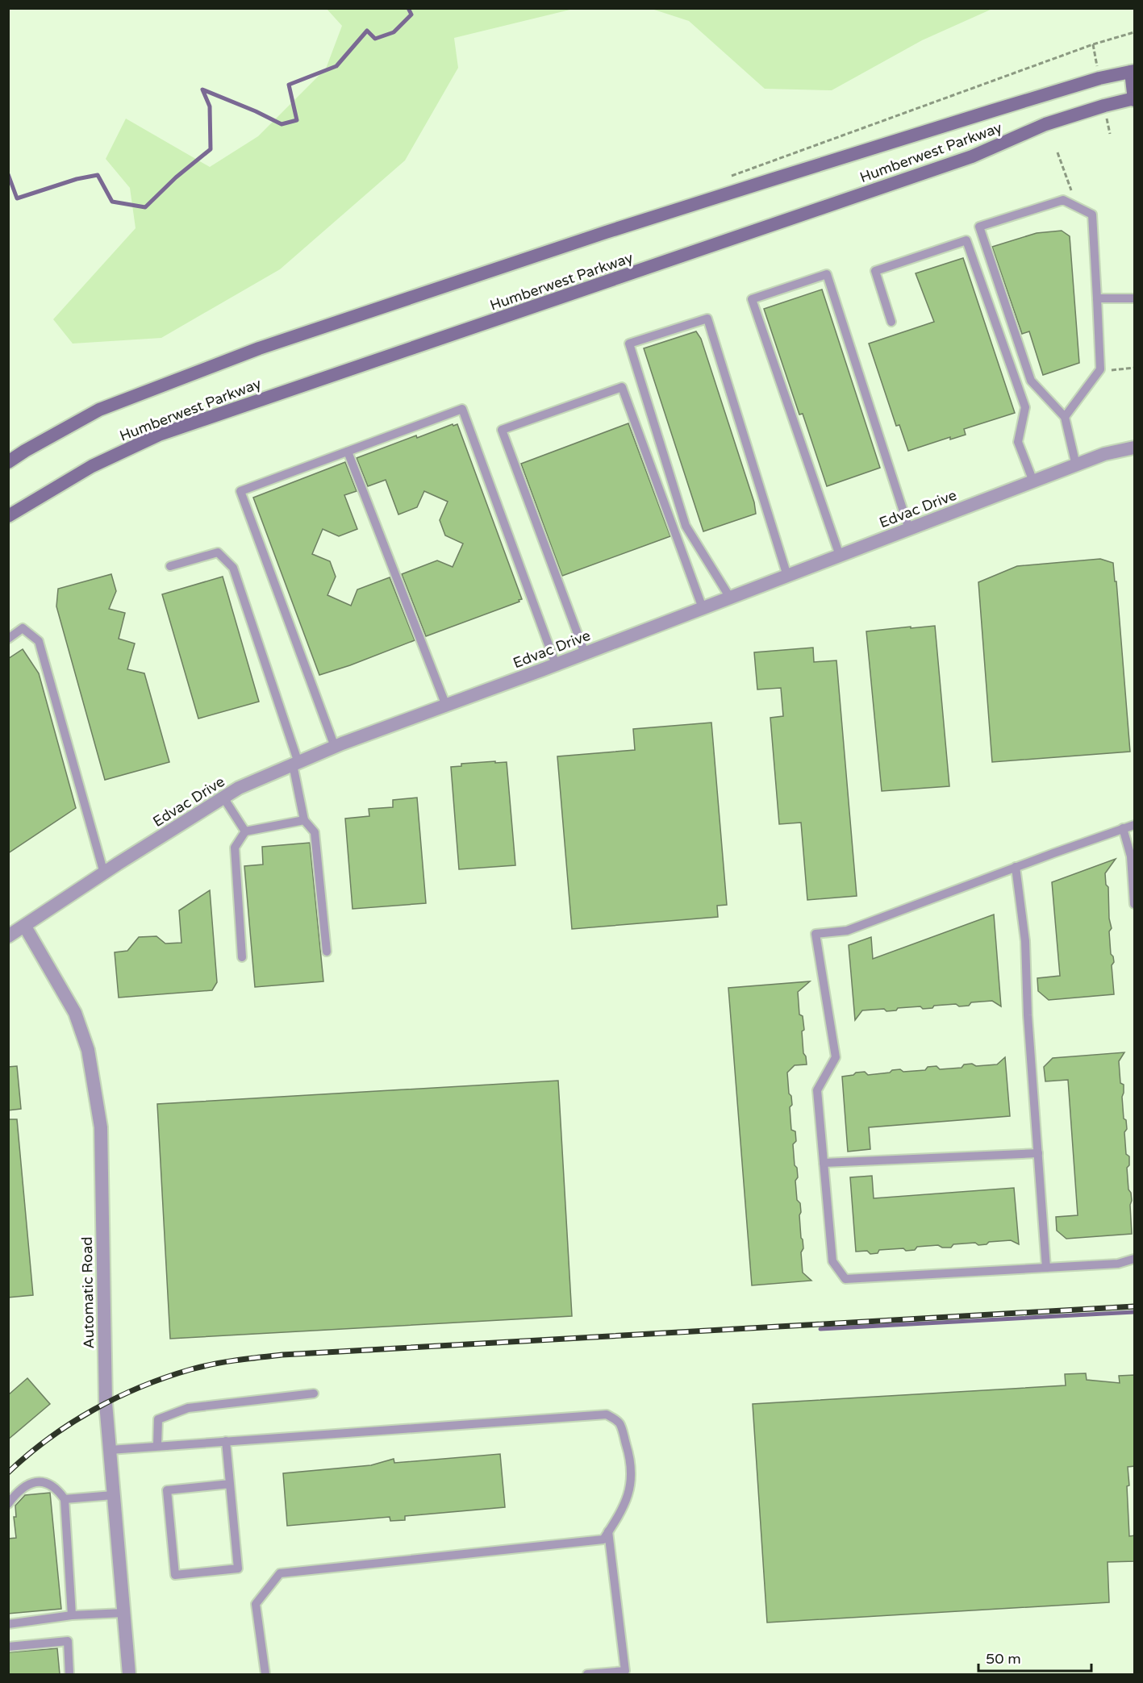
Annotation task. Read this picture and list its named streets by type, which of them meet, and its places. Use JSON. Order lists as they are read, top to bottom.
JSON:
{
  "streets": {
    "main road": ["Humberwest Parkway"],
    "street": ["Edvac Drive", "Automatic Road"]
  },
  "crossings": [
    ["Edvac Drive", "Automatic Road"]
  ],
  "scale_bar": "50 m"
}
